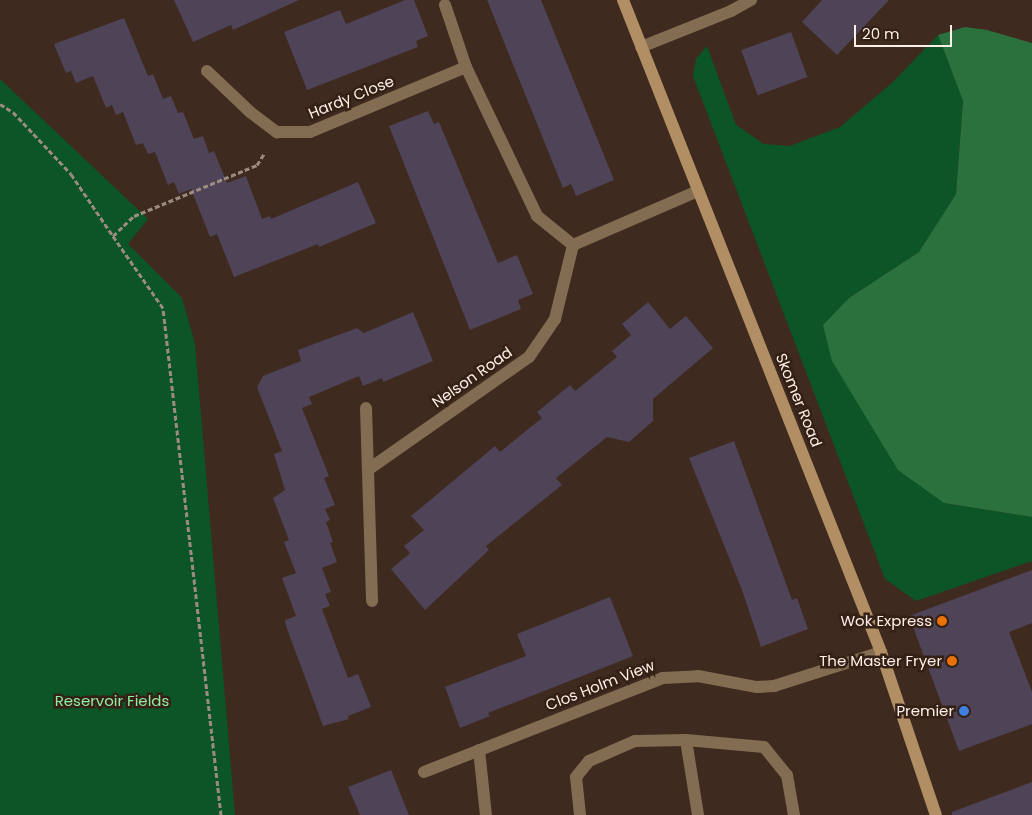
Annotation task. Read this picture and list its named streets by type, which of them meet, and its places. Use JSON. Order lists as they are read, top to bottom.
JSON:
{
  "streets": {
    "street": [
      "Hardy Close",
      "Nelson Road",
      "Skomer Road",
      "Clos Holm View"
    ]
  },
  "crossings": [
    ["Skomer Road", "Clos Holm View"]
  ],
  "parks": ["Reservoir Fields"],
  "places": ["Wok Express", "The Master Fryer", "Premier"],
  "scale_bar": "20 m"
}
